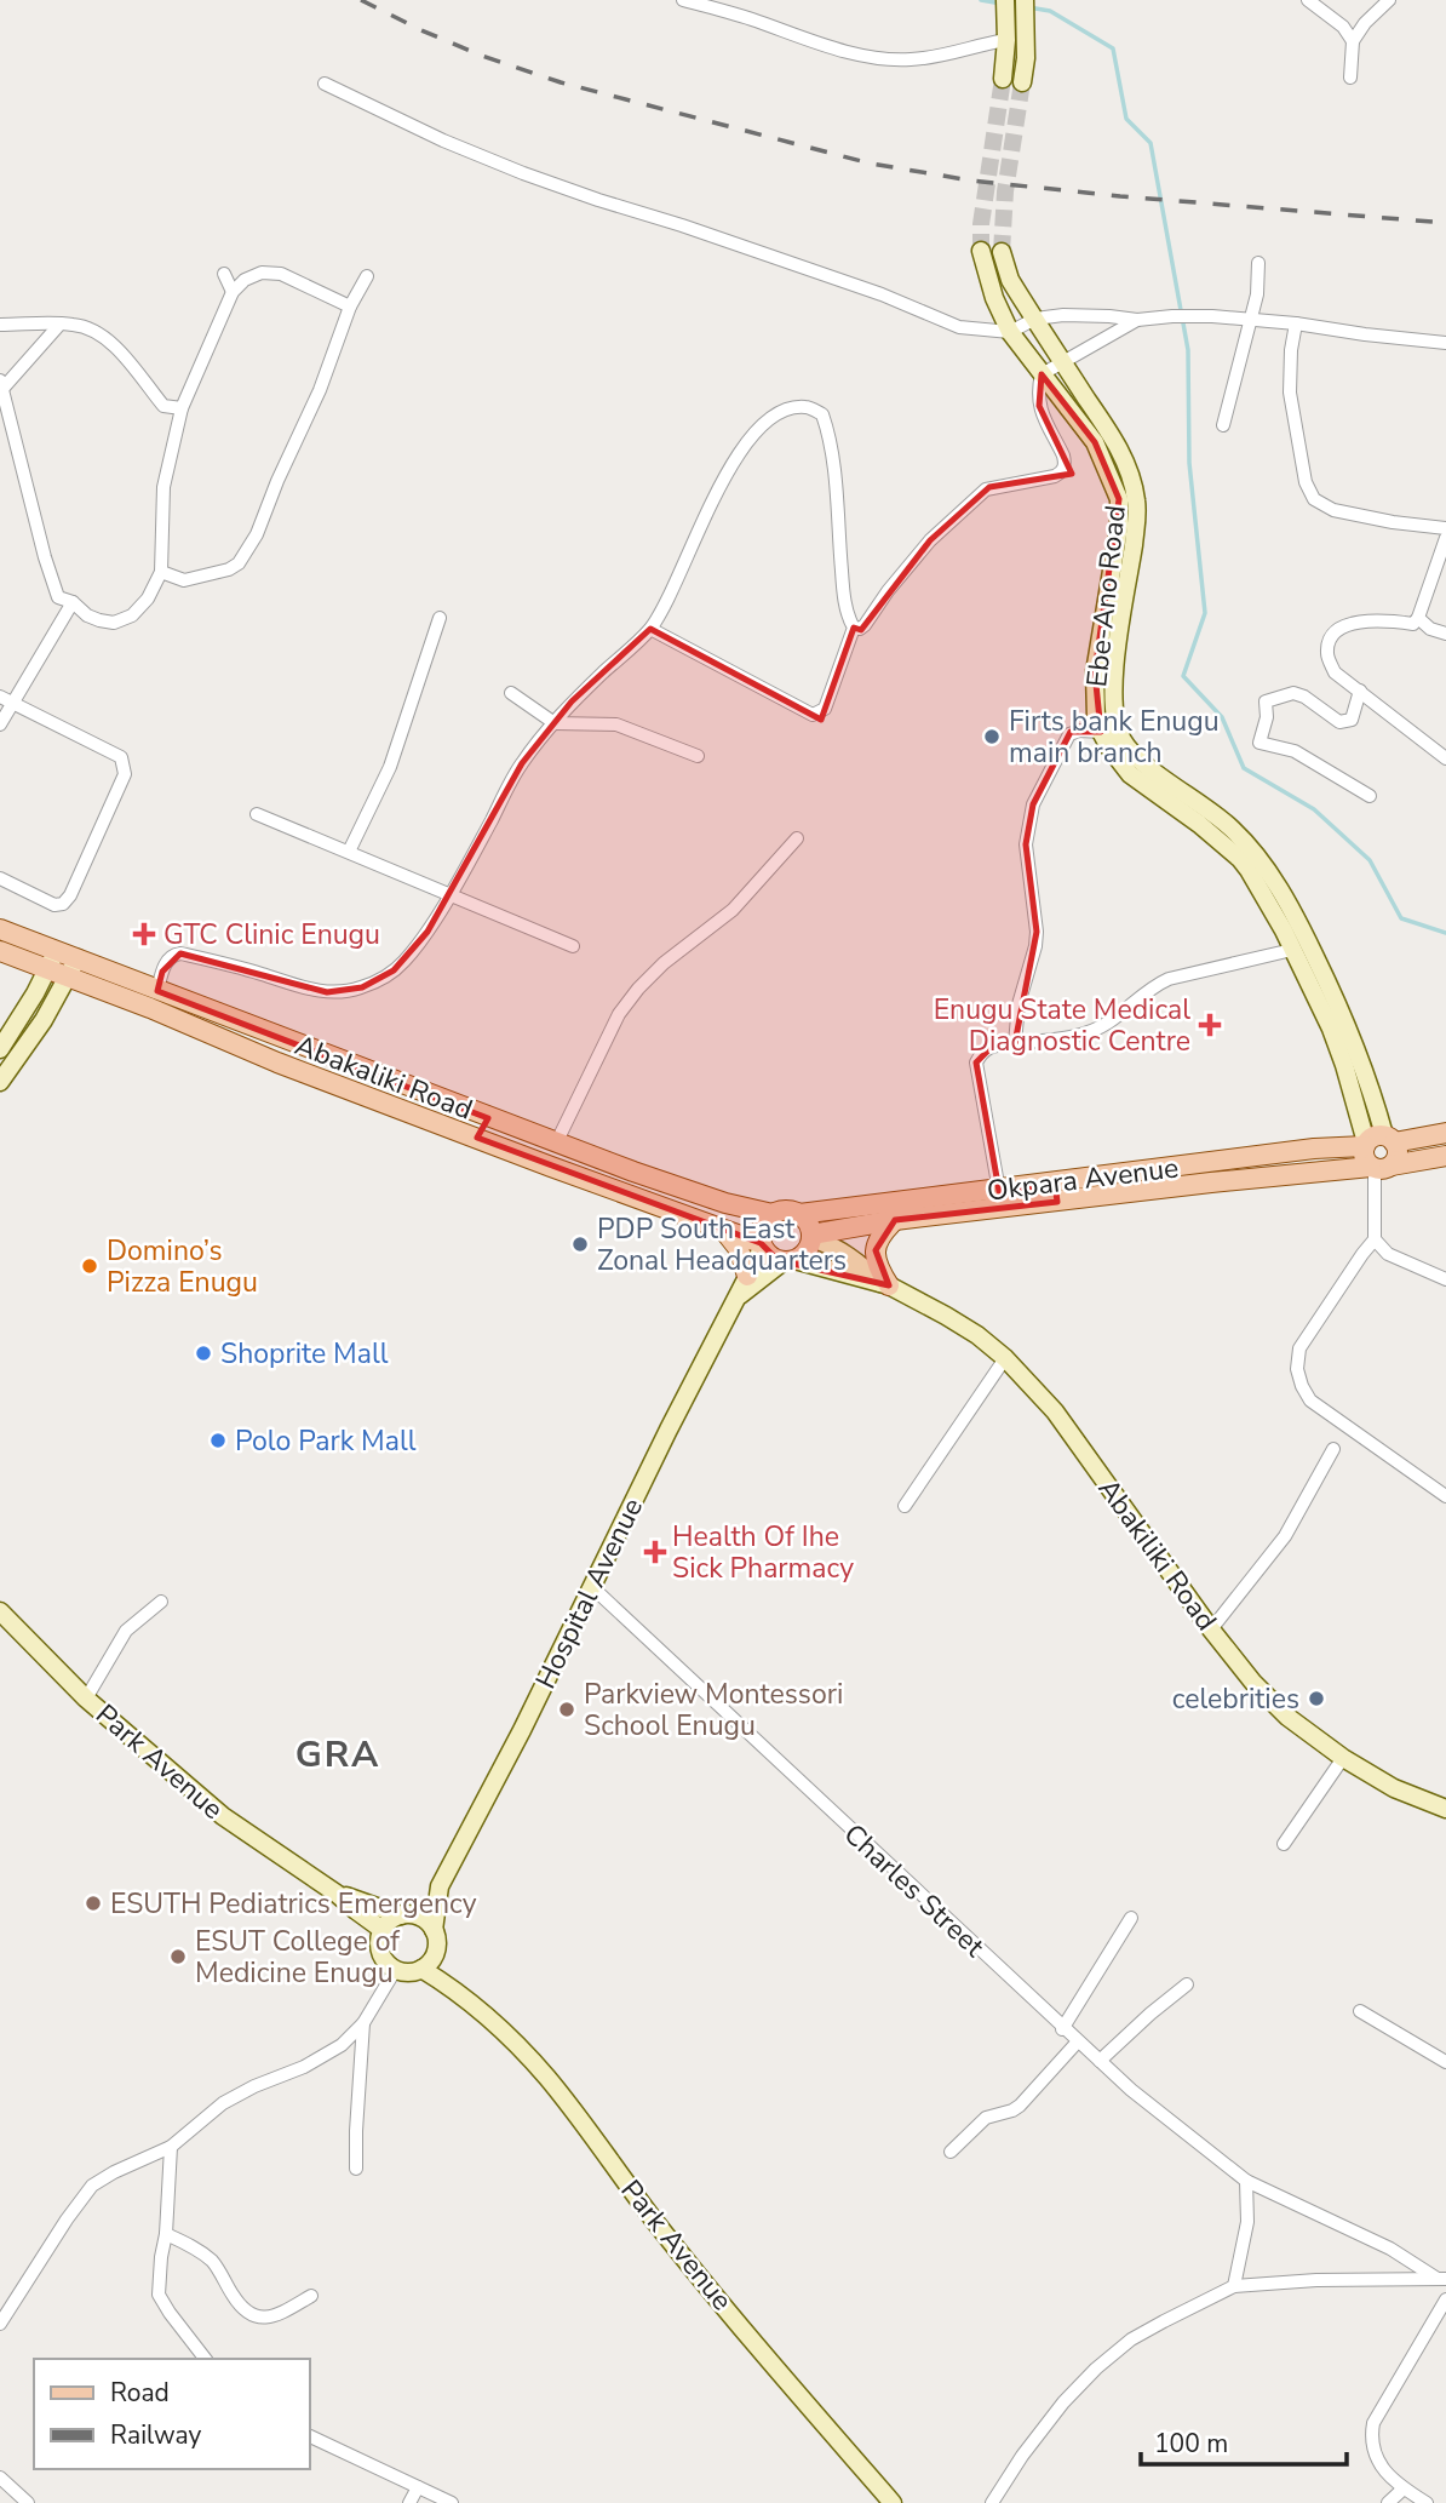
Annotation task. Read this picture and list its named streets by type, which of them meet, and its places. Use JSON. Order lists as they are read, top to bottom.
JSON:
{
  "streets": {
    "main road": [
      "Ebe-Ano Road",
      "Abakaliki Road",
      "Okpara Avenue",
      "Abakiliki Road",
      "Hospital Avenue",
      "Park Avenue"
    ],
    "street": ["Charles Street"]
  },
  "crossings": [
    ["Ebe-Ano Road", "Okpara Avenue"],
    ["Abakaliki Road", "Okpara Avenue"],
    ["Abakaliki Road", "Hospital Avenue"],
    ["Okpara Avenue", "Hospital Avenue"],
    ["Hospital Avenue", "Charles Street"]
  ],
  "districts": ["GRA"],
  "places": {
    "other": [
      "Firts bank Enugu main branch",
      "PDP South East Zonal Headquarters",
      "Domino’s Pizza Enugu",
      "Shoprite Mall",
      "Polo Park Mall",
      "celebrities",
      "Parkview Montessori School Enugu",
      "ESUTH Pediatrics Emergency",
      "ESUT College of Medicine Enugu"
    ],
    "health": ["GTC Clinic Enugu", "Enugu State Medical Diagnostic Centre", "Health Of Ihe Sick Pharmacy"]
  },
  "legend": ["Road", "Railway"],
  "scale_bar": "100 m"
}
